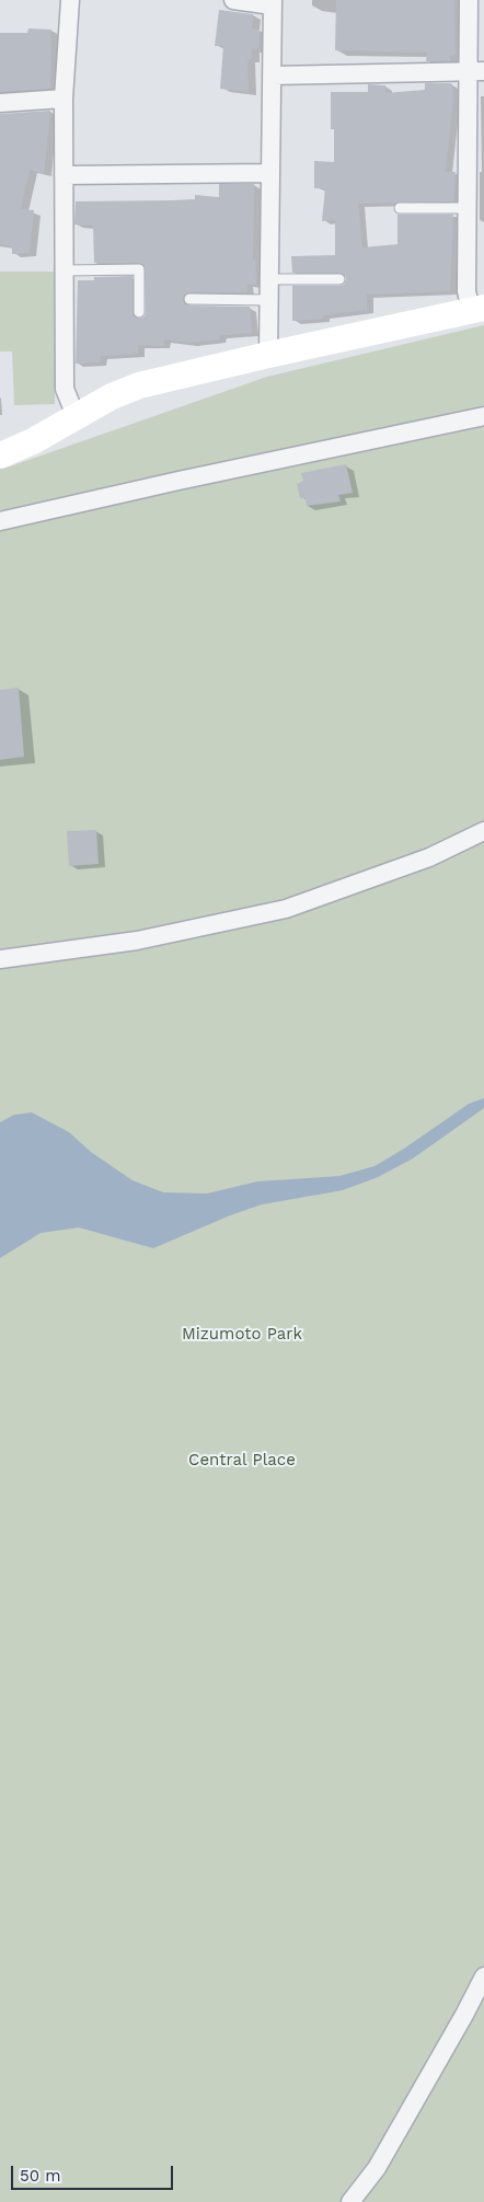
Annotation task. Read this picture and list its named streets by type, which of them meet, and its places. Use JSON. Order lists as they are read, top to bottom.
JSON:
{
  "parks": ["Mizumoto Park", "Central Place"],
  "scale_bar": "50 m"
}
